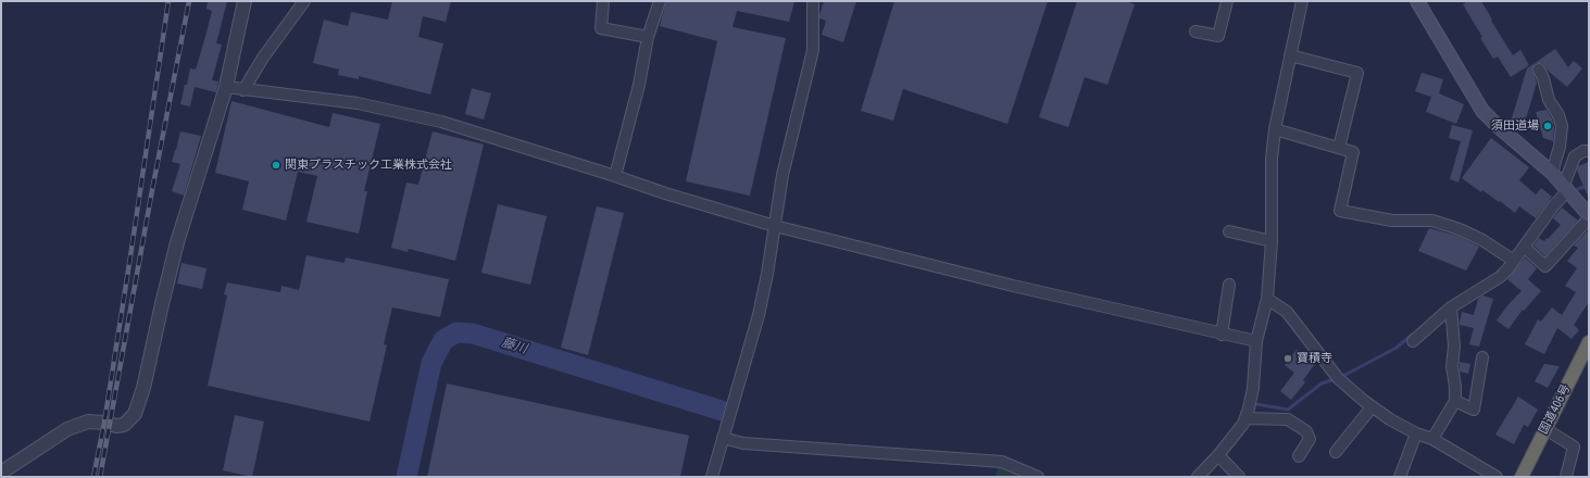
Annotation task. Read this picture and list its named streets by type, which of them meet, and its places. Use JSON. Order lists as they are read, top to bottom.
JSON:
{
  "streets": {
    "highway": ["国道406号"]
  },
  "water": ["藤川"],
  "places": ["須田道場", "関東プラスチック工業株式会社", "寶積寺"]
}
